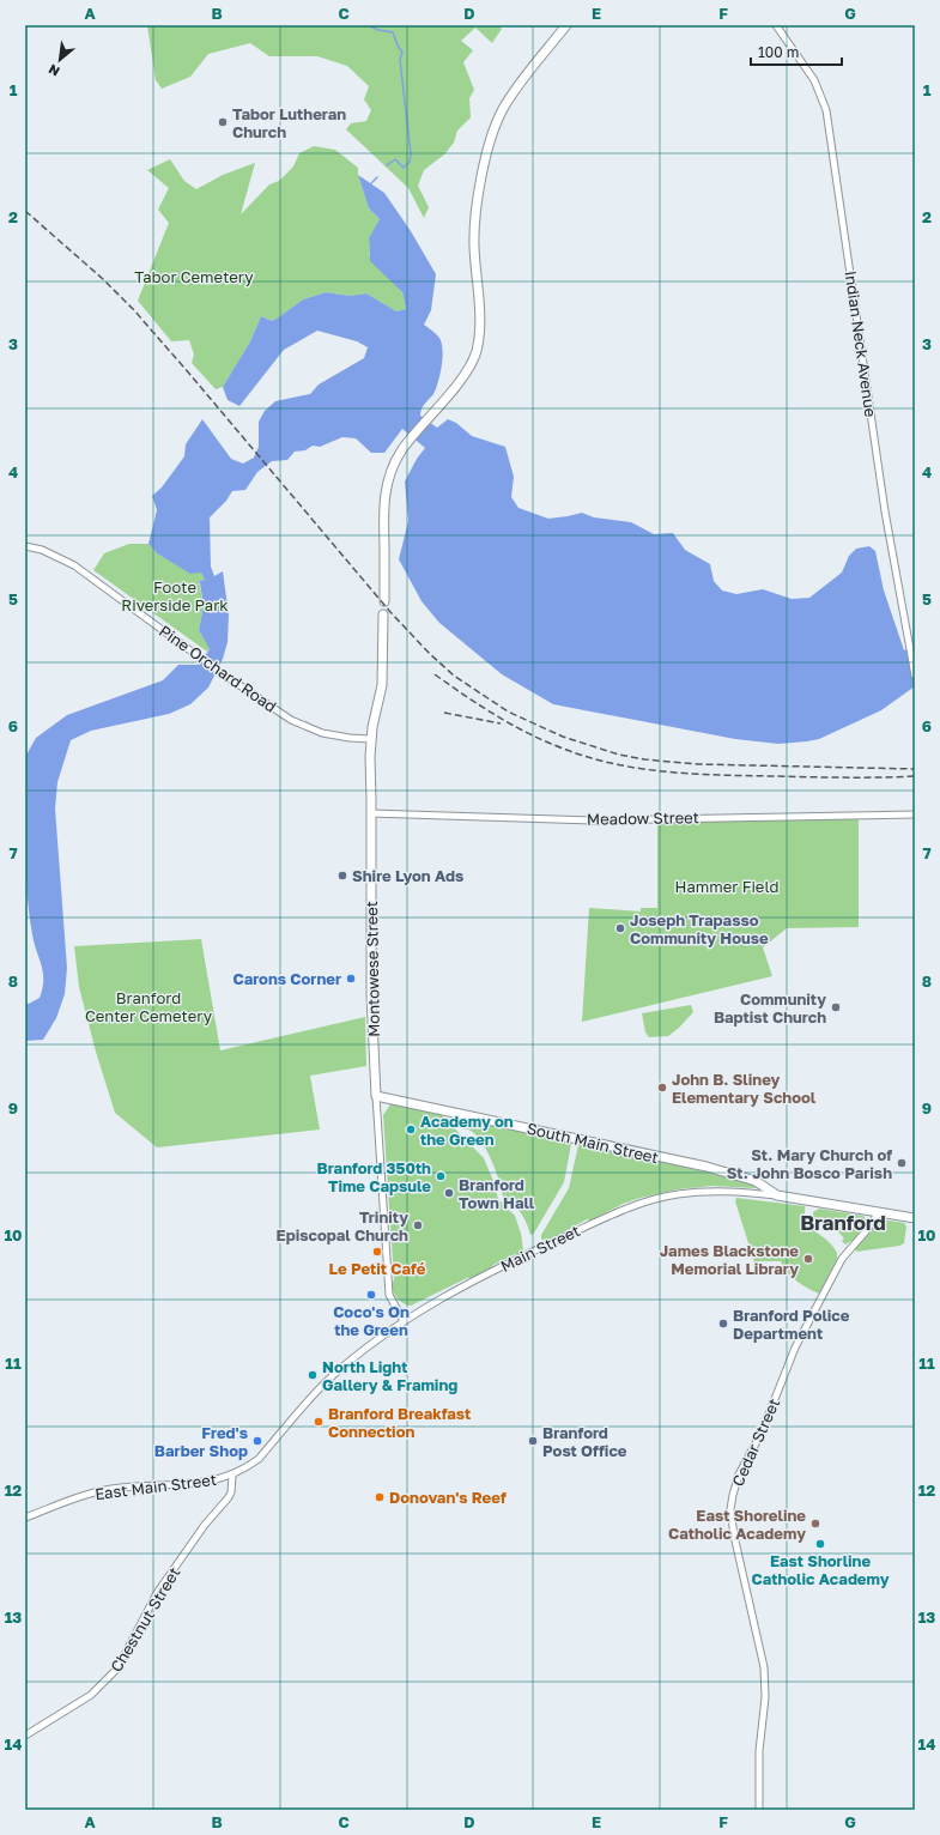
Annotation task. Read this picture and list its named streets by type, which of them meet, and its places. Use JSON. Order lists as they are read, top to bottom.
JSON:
{
  "streets": {
    "main road": ["Montowese Street", "South Main Street", "Main Street"],
    "street": [
      "Indian Neck Avenue",
      "Pine Orchard Road",
      "Meadow Street",
      "Cedar Street",
      "East Main Street",
      "Chestnut Street"
    ]
  },
  "crossings": [
    ["Pine Orchard Road", "Montowese Street"],
    ["Meadow Street", "Montowese Street"],
    ["Montowese Street", "South Main Street"],
    ["Montowese Street", "Main Street"],
    ["South Main Street", "Main Street"],
    ["Main Street", "Cedar Street"],
    ["Main Street", "East Main Street"],
    ["Main Street", "Chestnut Street"],
    ["East Main Street", "Chestnut Street"]
  ],
  "districts": ["Branford"],
  "parks": [
    "Tabor Cemetery",
    "Foote Riverside Park",
    "Hammer Field",
    "Branford Center Cemetery"
  ],
  "places": [
    "Tabor Lutheran Church",
    "Shire Lyon Ads",
    "Joseph Trapasso Community House",
    "Carons Corner",
    "Community Baptist Church",
    "John B. Sliney Elementary School",
    "Academy on the Green",
    "St. Mary Church of St. John Bosco Parish",
    "Branford 350th Time Capsule",
    "Branford Town Hall",
    "Trinity Episcopal Church",
    "Le Petit Café",
    "James Blackstone Memorial Library",
    "Coco's On the Green",
    "Branford Police Department",
    "North Light Gallery & Framing",
    "Branford Breakfast Connection",
    "Fred's Barber Shop",
    "Branford Post Office",
    "Donovan's Reef",
    "East Shoreline Catholic Academy",
    "East Shorline Catholic Academy"
  ],
  "scale_bar": "100 m",
  "north": "bottom left",
  "grid": {
    "columns": [
      "A",
      "B",
      "C",
      "D",
      "E",
      "F",
      "G"
    ],
    "rows": [
      "1",
      "2",
      "3",
      "4",
      "5",
      "6",
      "7",
      "8",
      "9",
      "10",
      "11",
      "12",
      "13",
      "14"
    ]
  }
}
